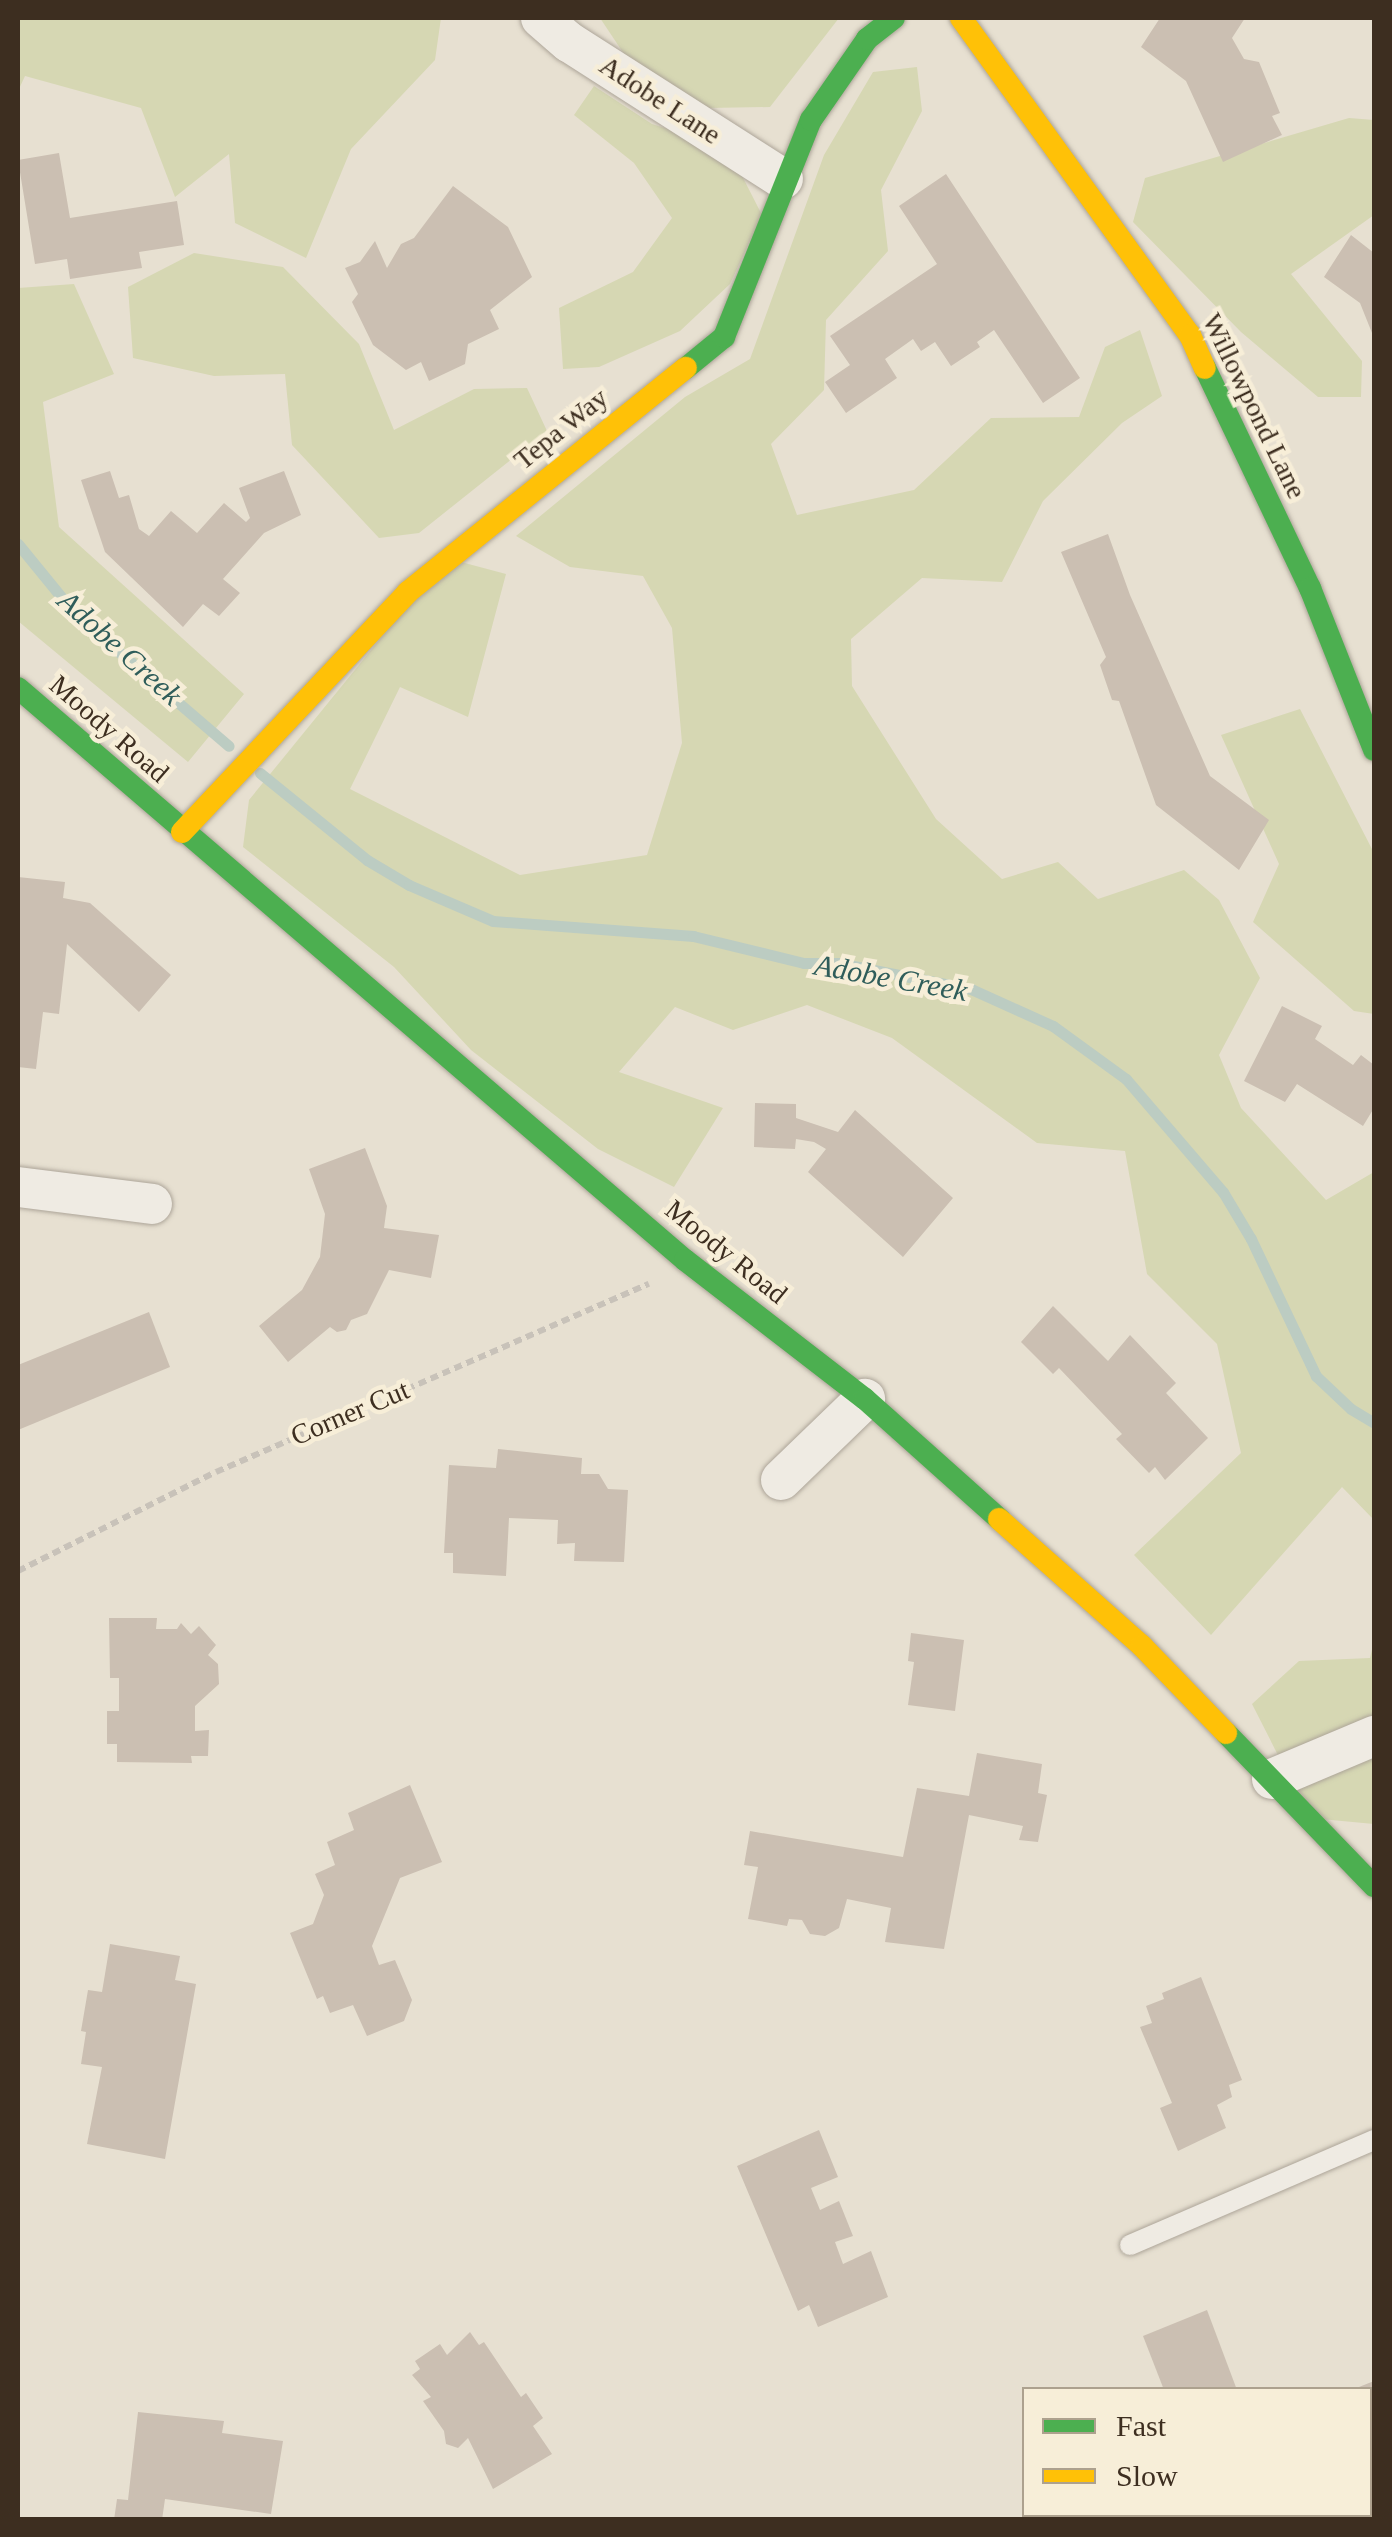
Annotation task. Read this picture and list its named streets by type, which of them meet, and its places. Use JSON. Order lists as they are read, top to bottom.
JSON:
{
  "streets": {
    "street": [
      "Adobe Lane",
      "Willowpond Lane",
      "Tepa Way",
      "Moody Road"
    ],
    "path": ["Corner Cut"]
  },
  "crossings": [
    ["Adobe Lane", "Tepa Way"],
    ["Tepa Way", "Moody Road"],
    ["Moody Road", "Corner Cut"]
  ],
  "water": ["Adobe Creek"],
  "legend": ["Fast", "Slow"]
}
